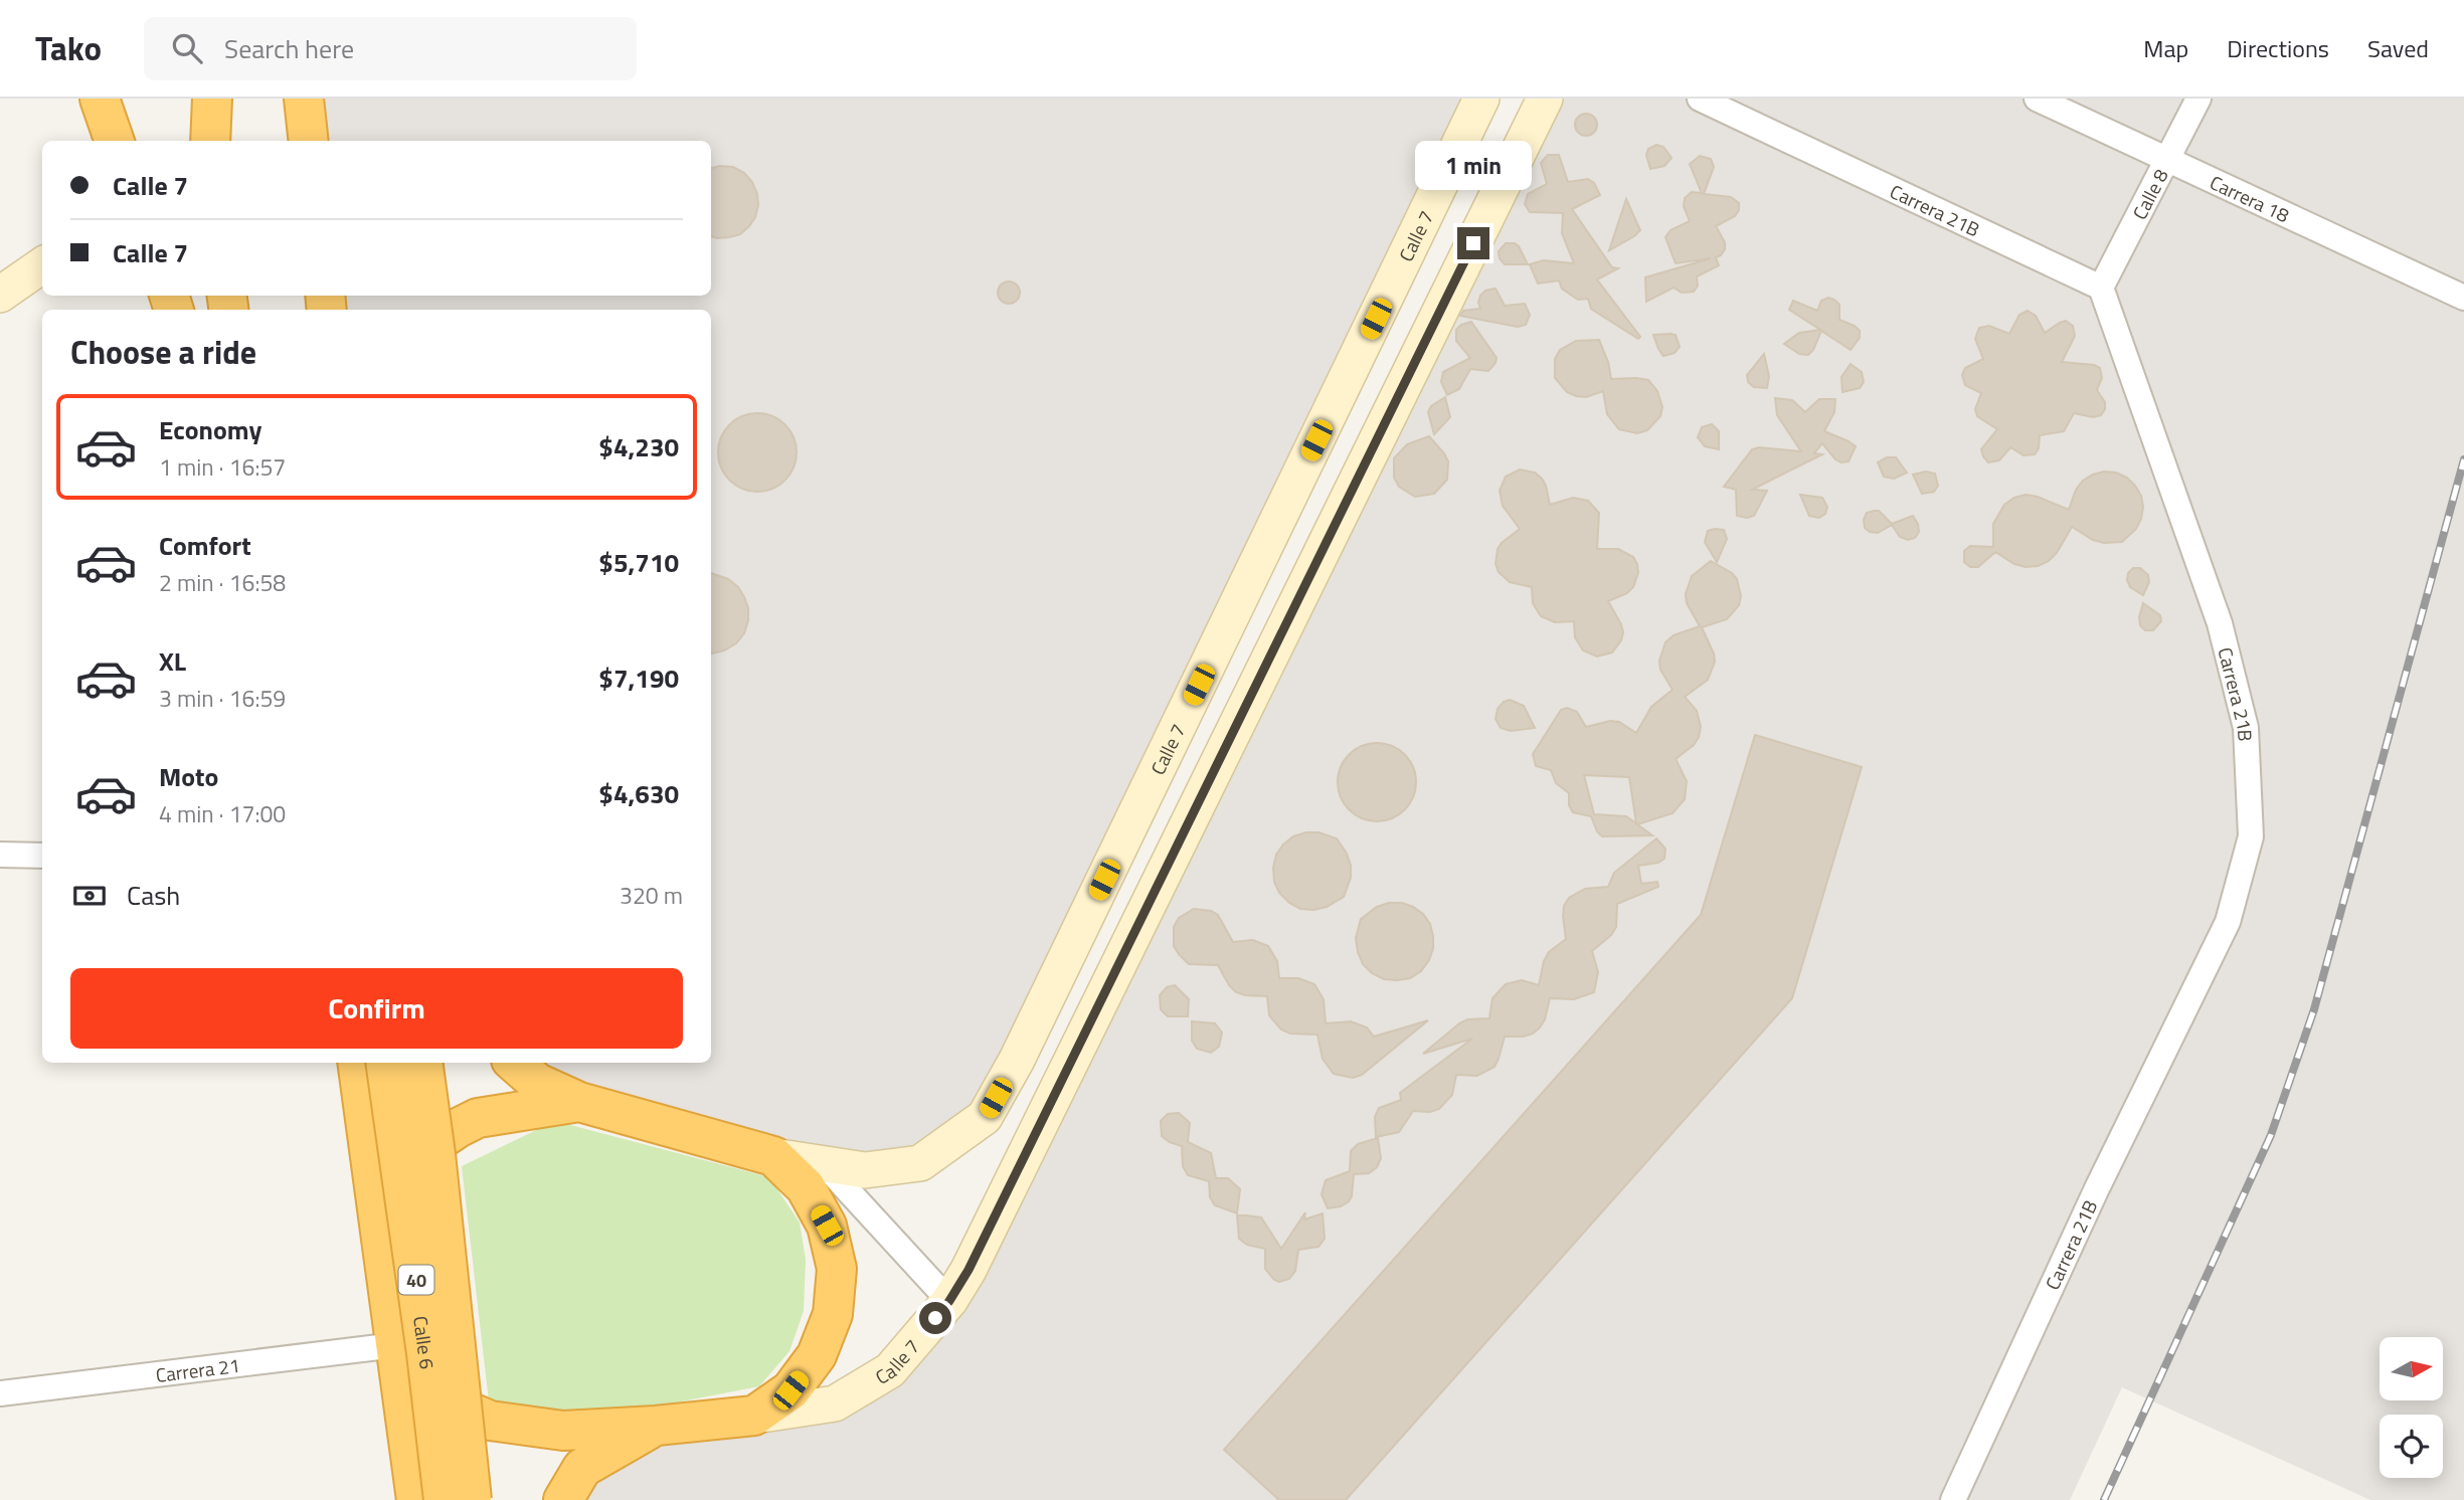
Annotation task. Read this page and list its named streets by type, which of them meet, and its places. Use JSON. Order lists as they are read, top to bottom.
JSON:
{
  "streets": {
    "highway": ["40", "Calle 6"],
    "main road": ["Calle 7"],
    "street": [
      "Calle 8",
      "Carrera 18",
      "Carrera 21B",
      "Carrera 21"
    ]
  },
  "crossings": [
    ["Calle 8", "Carrera 18"],
    ["Calle 8", "Carrera 21B"]
  ],
  "north": "right",
  "page": {
    "header": "Tako",
    "search": "Search here",
    "nav": ["Map", "Directions", "Saved"],
    "bubble": "1 min",
    "banner": ["Calle 7", "Calle 7"],
    "heading": "Choose a ride",
    "list": [
      {
        "name": "Economy",
        "note": "1 min · 16:57",
        "value": "$4,230"
      },
      {
        "name": "Comfort",
        "note": "2 min · 16:58",
        "value": "$5,710"
      },
      {
        "name": "XL",
        "note": "3 min · 16:59",
        "value": "$7,190"
      },
      {
        "name": "Moto",
        "note": "4 min · 17:00",
        "value": "$4,630"
      }
    ],
    "pay": ["Cash", "320 m"],
    "buttons": "Confirm"
  }
}
